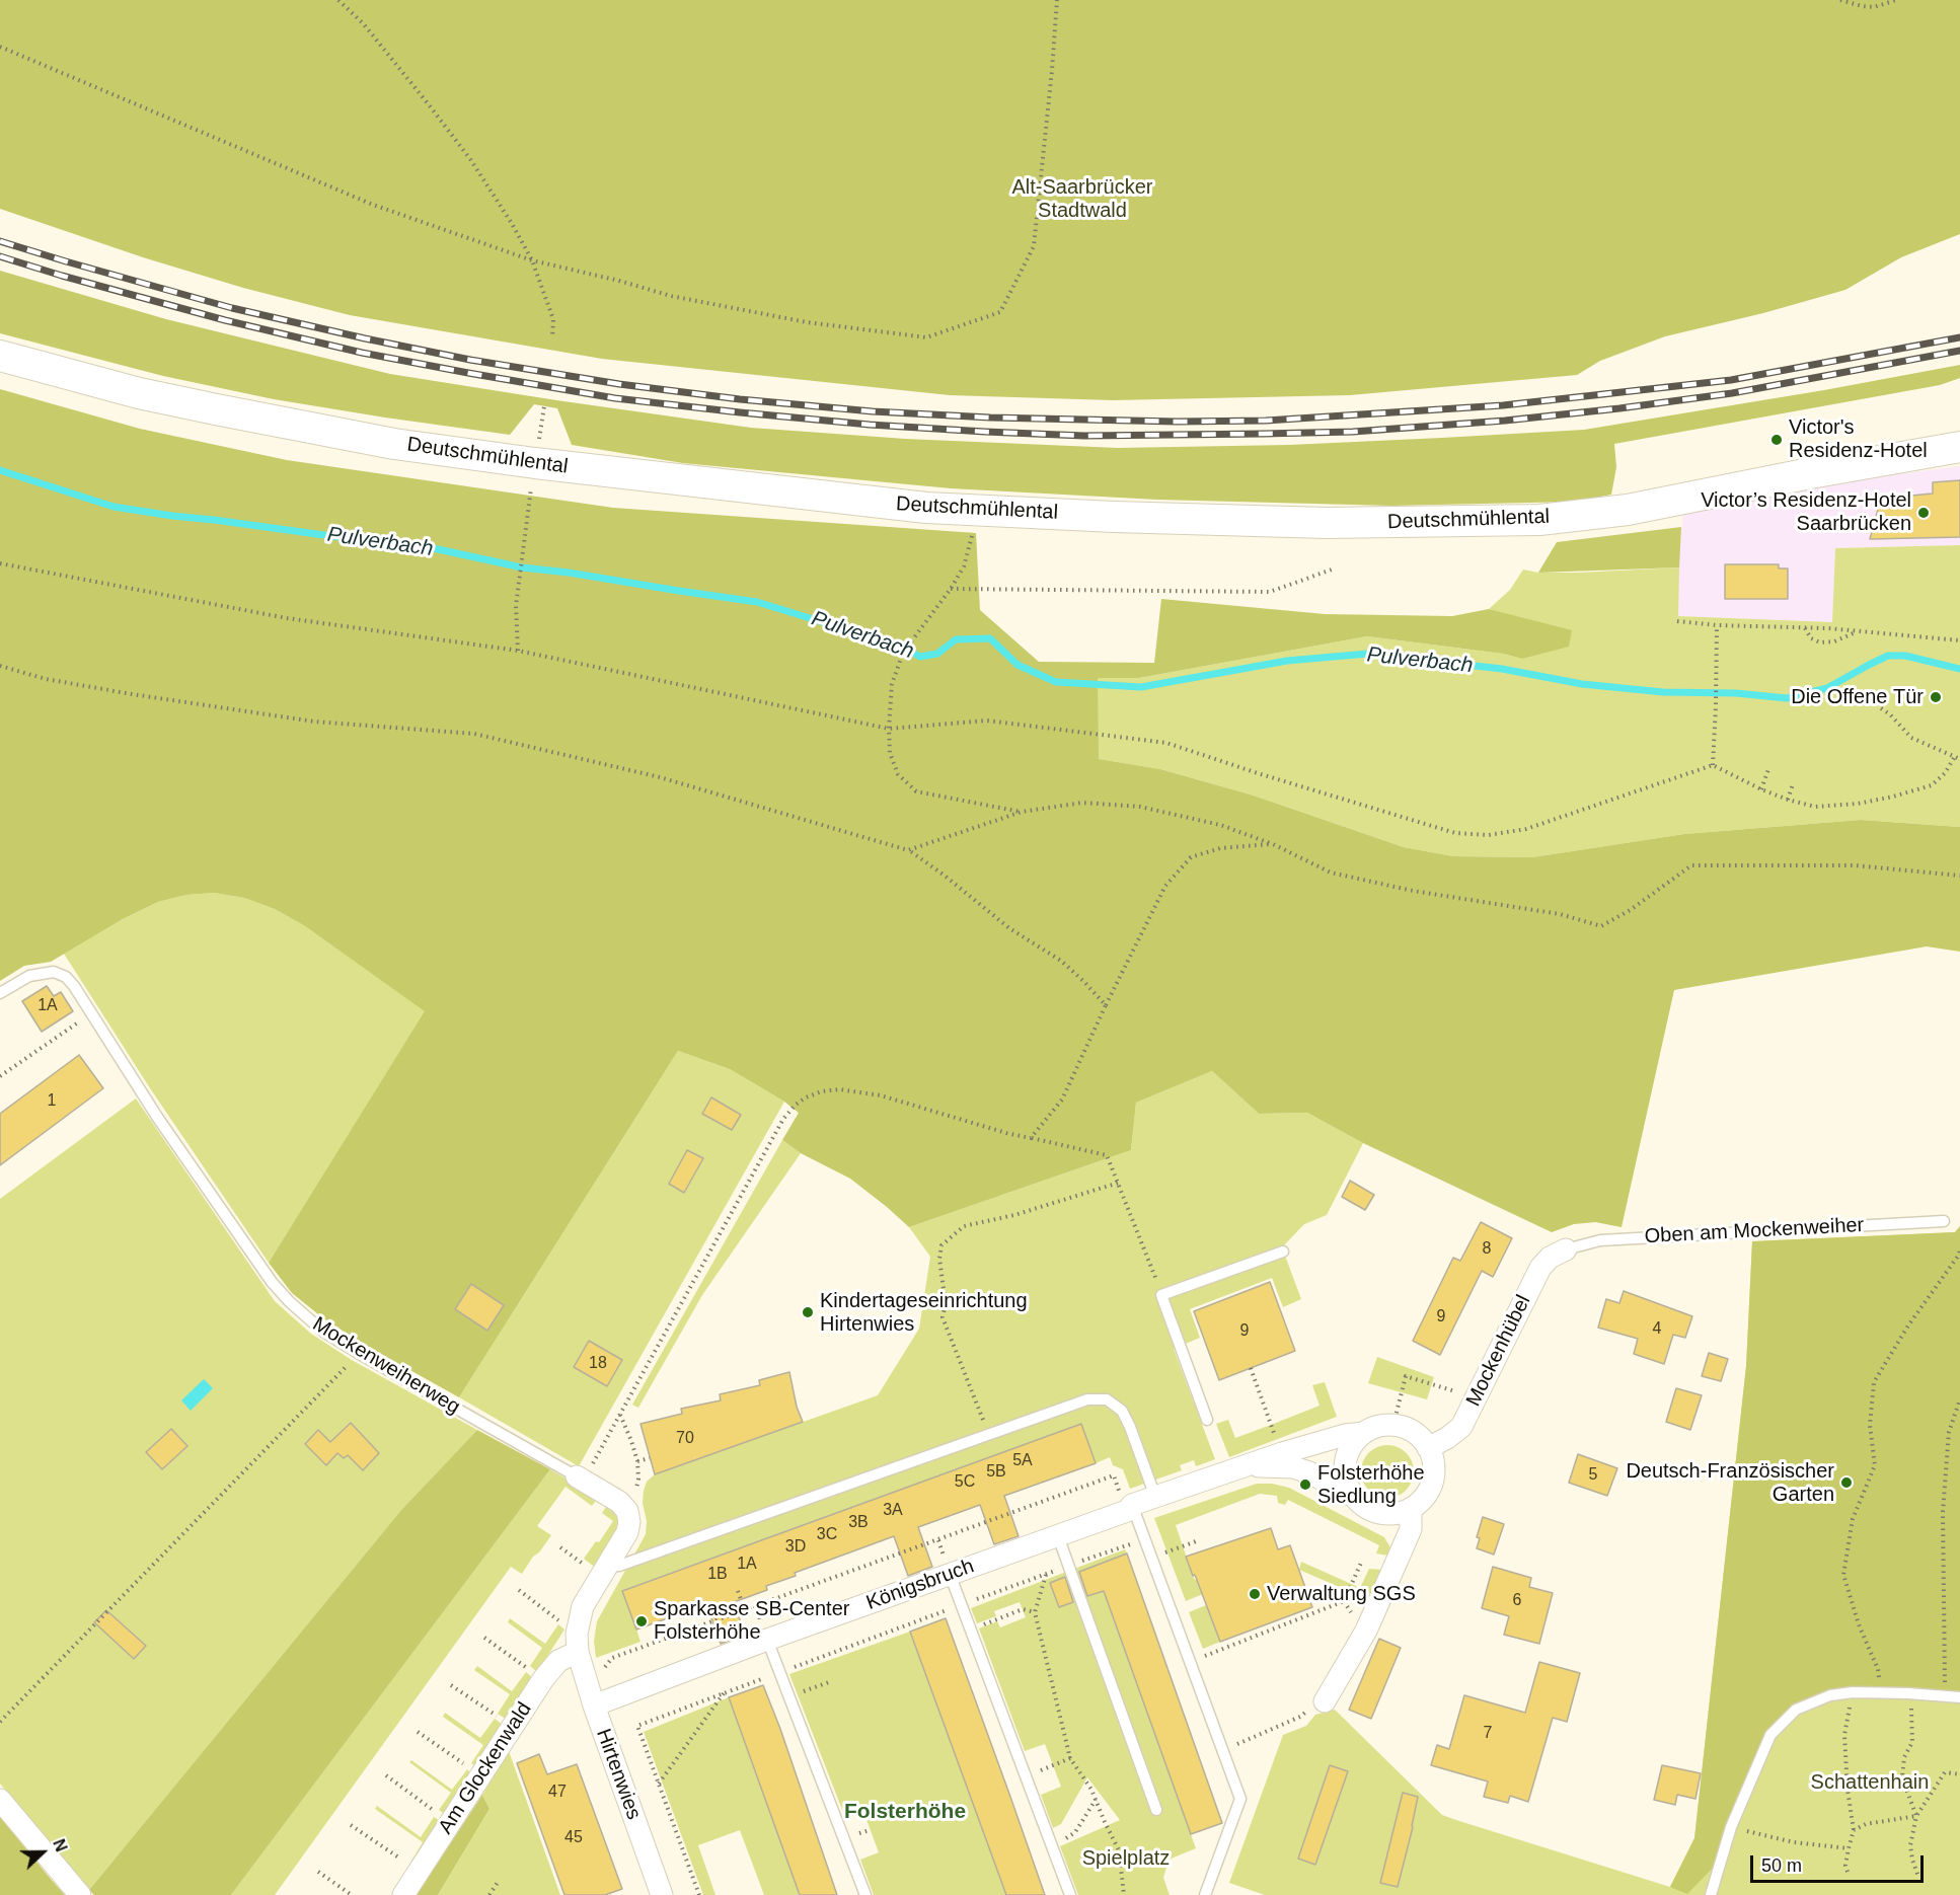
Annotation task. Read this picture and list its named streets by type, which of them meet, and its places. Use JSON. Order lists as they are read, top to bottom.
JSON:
{
  "streets": {
    "main road": ["Deutschmühlental"],
    "street": [
      "Mockenhübel",
      "Mockenweiherweg",
      "Königsbruch",
      "Am Glockenwald",
      "Hirtenwies"
    ],
    "lane": ["Oben am Mockenweiher"]
  },
  "crossings": [
    ["Oben am Mockenweiher", "Mockenhübel"],
    ["Mockenhübel", "Königsbruch"],
    ["Königsbruch", "Hirtenwies"],
    ["Am Glockenwald", "Hirtenwies"]
  ],
  "districts": ["Folsterhöhe"],
  "water": ["Pulverbach"],
  "parks": ["Alt-Saarbrücker Stadtwald", "Schattenhain", "Spielplatz"],
  "places": [
    "Victor's Residenz-Hotel",
    "Victor’s Residenz-Hotel Saarbrücken",
    "Die Offene Tür",
    "Kindertageseinrichtung Hirtenwies",
    "Deutsch-Französischer Garten",
    "Folsterhöhe Siedlung",
    "Verwaltung SGS",
    "Sparkasse SB-Center Folsterhöhe"
  ],
  "house_numbers": [
    "1A",
    "1",
    "8",
    "9",
    "4",
    "9",
    "18",
    "70",
    "5A",
    "5B",
    "5",
    "5C",
    "3A",
    "3B",
    "3C",
    "3D",
    "1A",
    "1B",
    "6",
    "7",
    "47",
    "45"
  ],
  "scale_bar": "50 m",
  "north": "right"
}
